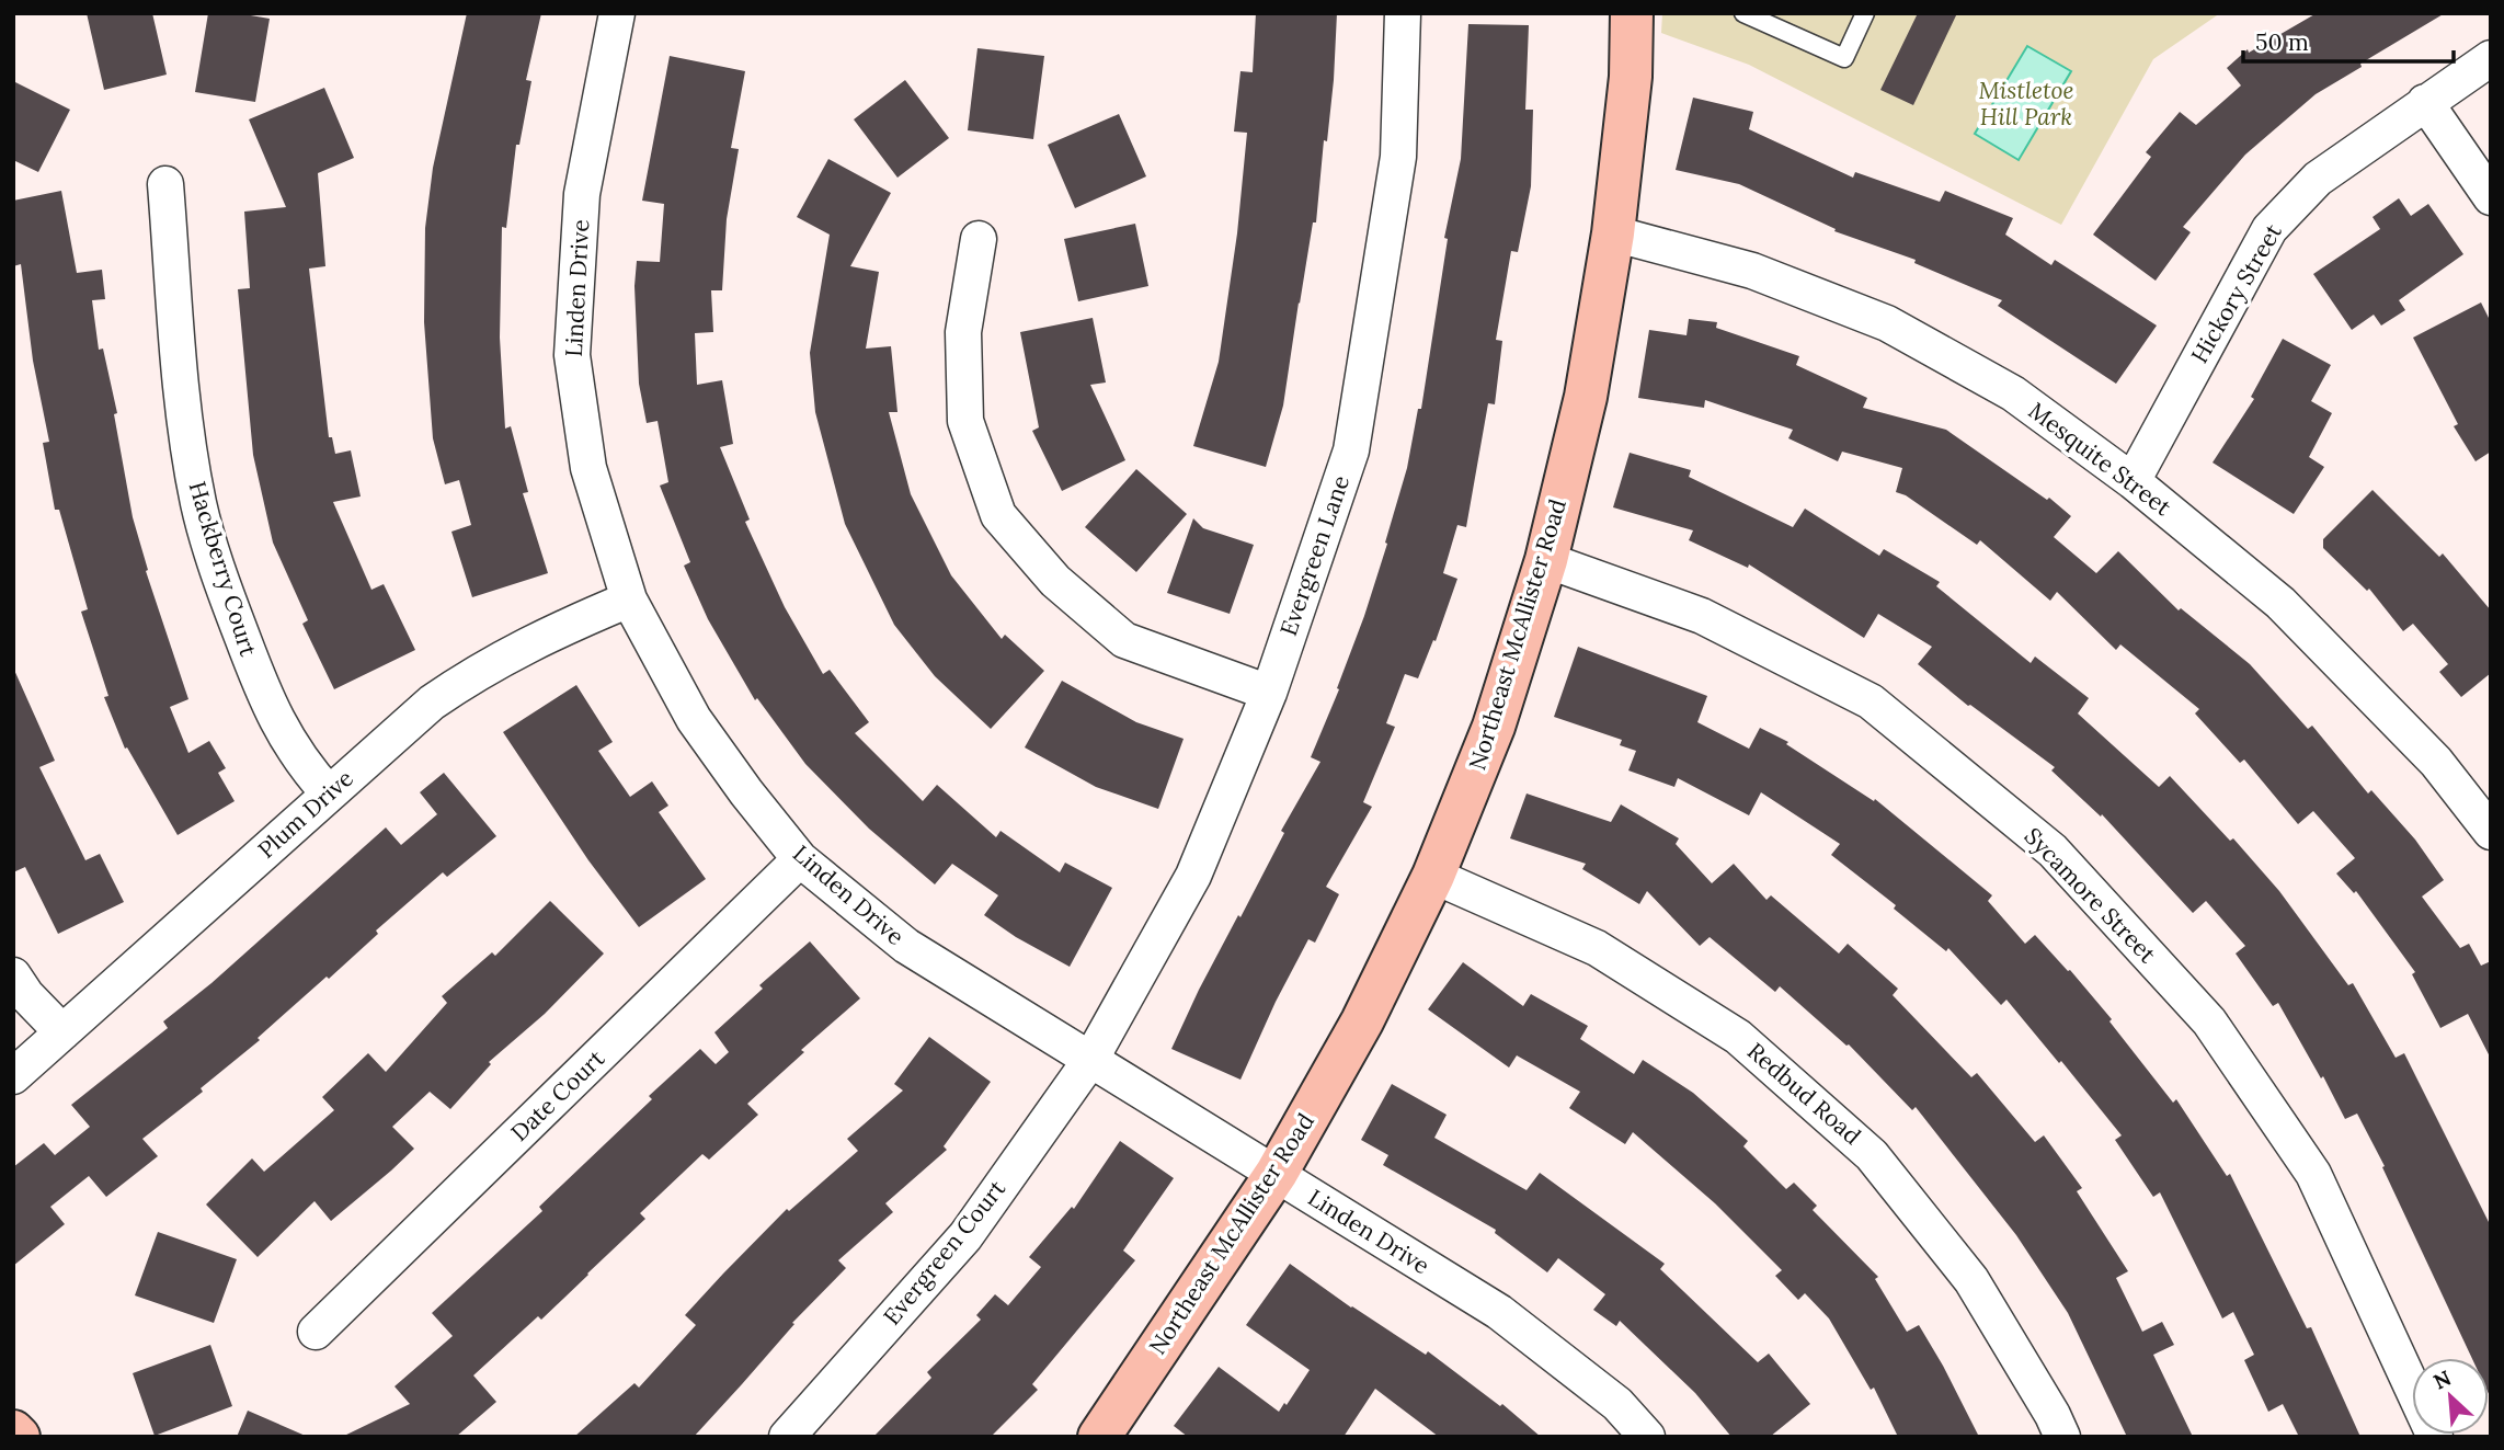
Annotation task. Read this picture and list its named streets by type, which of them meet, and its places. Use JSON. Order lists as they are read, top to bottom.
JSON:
{
  "streets": {
    "street": [
      "Linden Drive",
      "Hickory Street",
      "Mesquite Street",
      "Evergreen Lane",
      "Hackberry Court",
      "Northeast McAllister Road",
      "Plum Drive",
      "Sycamore Street",
      "Redbud Road",
      "Date Court",
      "Evergreen Court"
    ]
  },
  "crossings": [
    ["Linden Drive", "Evergreen Lane"],
    ["Linden Drive", "Northeast McAllister Road"],
    ["Linden Drive", "Plum Drive"],
    ["Linden Drive", "Date Court"],
    ["Linden Drive", "Evergreen Court"],
    ["Hickory Street", "Mesquite Street"],
    ["Mesquite Street", "Northeast McAllister Road"],
    ["Evergreen Lane", "Evergreen Court"],
    ["Hackberry Court", "Plum Drive"],
    ["Northeast McAllister Road", "Sycamore Street"],
    ["Northeast McAllister Road", "Redbud Road"]
  ],
  "parks": ["Mistletoe Hill Park"],
  "scale_bar": "50 m",
  "north": "top left"
}
